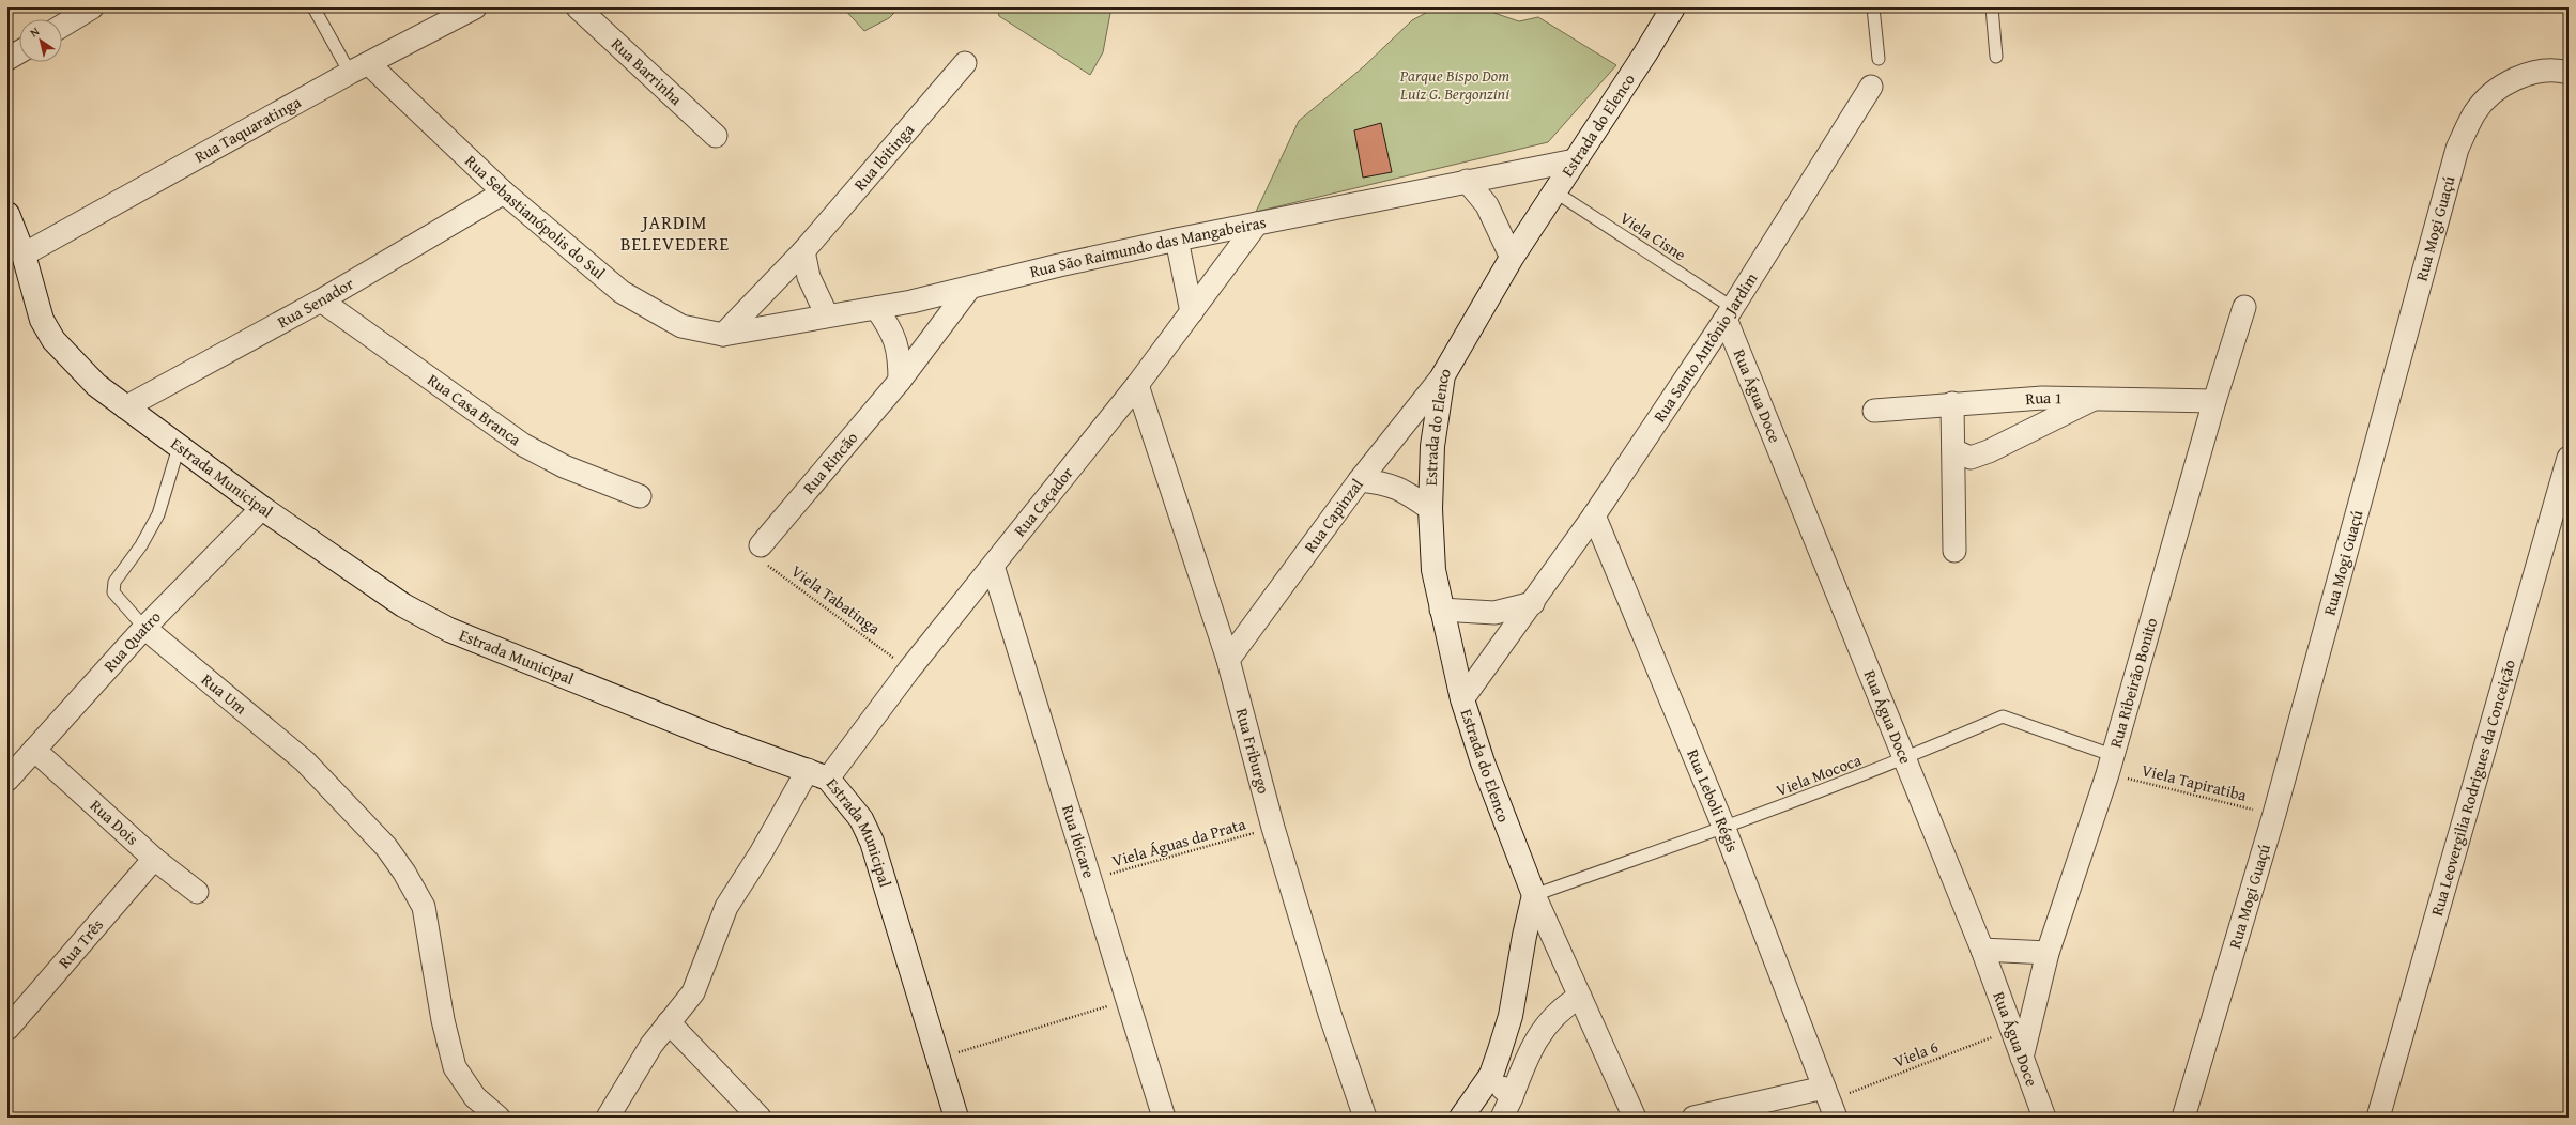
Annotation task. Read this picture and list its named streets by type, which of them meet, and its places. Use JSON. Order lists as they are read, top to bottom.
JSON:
{
  "streets": {
    "street": [
      "Rua Barrinha",
      "Estrada do Elenco",
      "Rua Taquaratinga",
      "Rua Ibitinga",
      "Rua Sebastianópolis do Sul",
      "Rua Mogi Guaçú",
      "Rua São Raimundo das Mangabeiras",
      "Rua Senador",
      "Rua Santo Antônio Jardim",
      "Rua Água Doce",
      "Rua 1",
      "Rua Casa Branca",
      "Rua Rincão",
      "Estrada Municipal",
      "Rua Caçador",
      "Rua Capinzal",
      "Rua Quatro",
      "Rua Ribeirão Bonito",
      "Rua Um",
      "Rua Friburgo",
      "Rua Leovergilia Rodrigues da Conceição",
      "Rua Leboli Régis",
      "Rua Dois",
      "Rua Ibicare",
      "Rua Três"
    ],
    "lane": ["Viela Cisne", "Viela Mococa"],
    "path": [
      "Viela Tabatinga",
      "Viela Tapiratiba",
      "Viela Águas da Prata",
      "Viela 6"
    ]
  },
  "crossings": [
    ["Estrada do Elenco", "Viela Cisne"],
    ["Estrada do Elenco", "Rua São Raimundo das Mangabeiras"],
    ["Estrada do Elenco", "Rua Santo Antônio Jardim"],
    ["Estrada do Elenco", "Rua Capinzal"],
    ["Estrada do Elenco", "Viela Mococa"],
    ["Rua Taquaratinga", "Rua Sebastianópolis do Sul"],
    ["Rua Taquaratinga", "Estrada Municipal"],
    ["Rua Ibitinga", "Rua Sebastianópolis do Sul"],
    ["Rua Ibitinga", "Rua São Raimundo das Mangabeiras"],
    ["Rua Sebastianópolis do Sul", "Rua São Raimundo das Mangabeiras"],
    ["Rua Sebastianópolis do Sul", "Rua Senador"],
    ["Rua Mogi Guaçú", "Viela Tapiratiba"],
    ["Viela Cisne", "Rua Santo Antônio Jardim"],
    ["Viela Cisne", "Rua Água Doce"],
    ["Rua São Raimundo das Mangabeiras", "Rua Rincão"],
    ["Rua São Raimundo das Mangabeiras", "Rua Caçador"],
    ["Rua Senador", "Rua Casa Branca"],
    ["Rua Senador", "Estrada Municipal"],
    ["Rua Santo Antônio Jardim", "Rua Água Doce"],
    ["Rua Santo Antônio Jardim", "Rua Leboli Régis"],
    ["Rua Água Doce", "Rua Ribeirão Bonito"],
    ["Rua Água Doce", "Viela Mococa"],
    ["Rua Água Doce", "Viela 6"],
    ["Rua 1", "Rua Ribeirão Bonito"],
    ["Rua Rincão", "Viela Tabatinga"],
    ["Estrada Municipal", "Rua Caçador"],
    ["Estrada Municipal", "Rua Quatro"],
    ["Rua Caçador", "Viela Tabatinga"],
    ["Rua Caçador", "Rua Friburgo"],
    ["Rua Caçador", "Rua Ibicare"],
    ["Rua Capinzal", "Rua Friburgo"],
    ["Rua Quatro", "Rua Um"],
    ["Rua Quatro", "Rua Dois"],
    ["Rua Ribeirão Bonito", "Viela Mococa"],
    ["Rua Ribeirão Bonito", "Viela Tapiratiba"],
    ["Rua Friburgo", "Viela Águas da Prata"],
    ["Viela Mococa", "Viela Tapiratiba"],
    ["Viela Mococa", "Rua Leboli Régis"],
    ["Rua Leboli Régis", "Viela 6"],
    ["Rua Dois", "Rua Três"],
    ["Rua Ibicare", "Viela Águas da Prata"]
  ],
  "districts": ["JARDIM BELEVEDERE"],
  "parks": ["Parque Bispo Dom Luiz G. Bergonzini"],
  "north": "top left"
}
